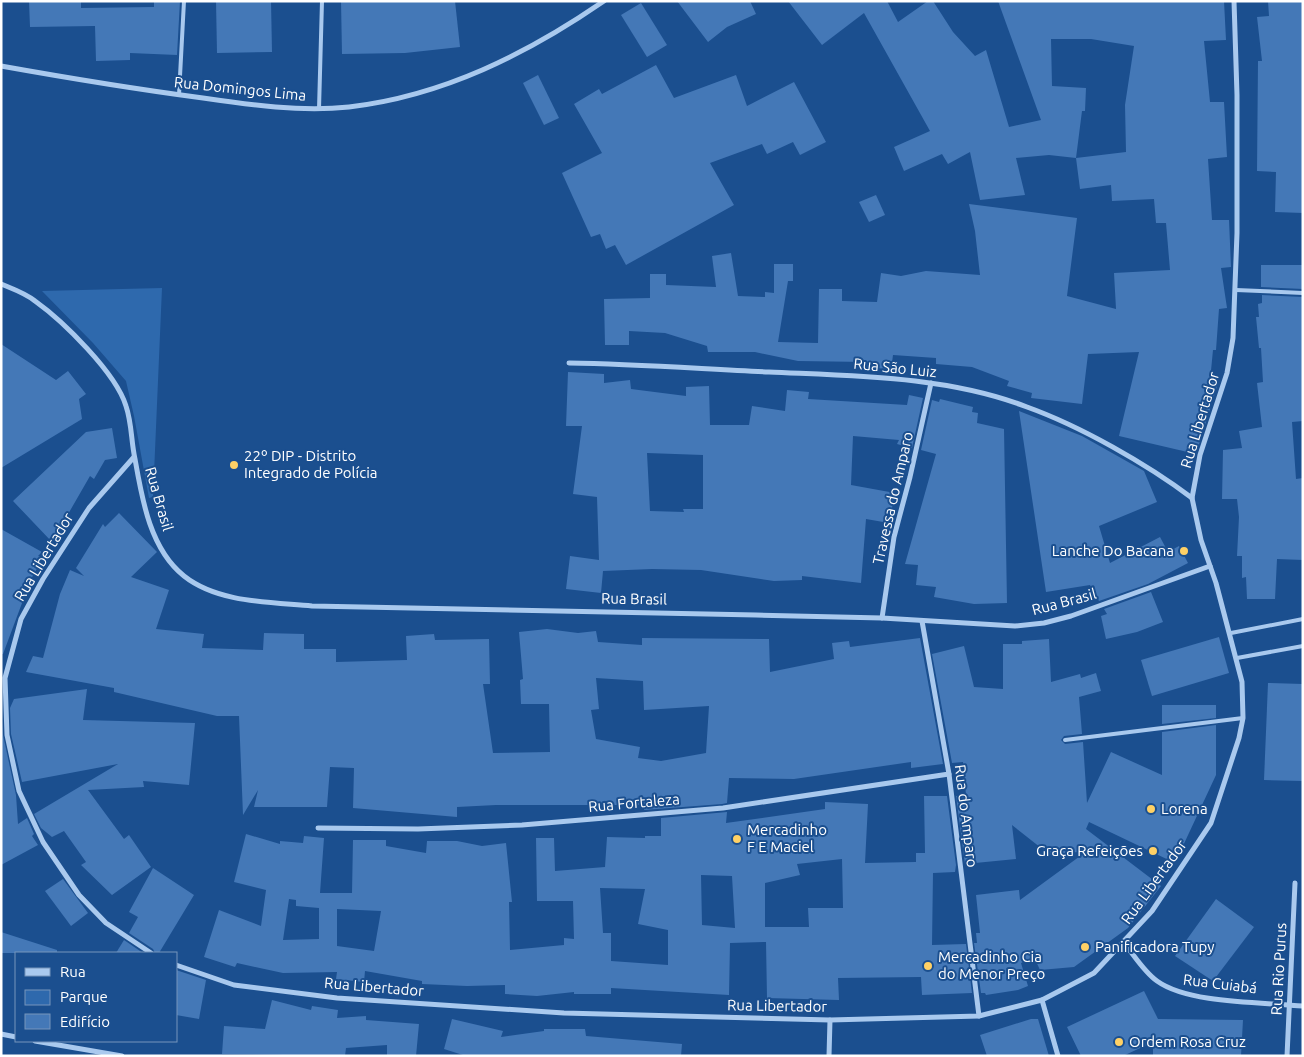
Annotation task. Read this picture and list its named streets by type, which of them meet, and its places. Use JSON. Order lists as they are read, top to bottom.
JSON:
{
  "streets": {
    "street": [
      "Rua Domingos Lima",
      "Rua São Luiz",
      "Rua Libertador",
      "Travessa do Amparo",
      "Rua Brasil",
      "Rua Fortaleza",
      "Rua do Amparo",
      "Rua Rio Purus",
      "Rua Cuiabá"
    ]
  },
  "crossings": [
    ["Rua São Luiz", "Rua Libertador"],
    ["Rua São Luiz", "Travessa do Amparo"],
    ["Rua Libertador", "Rua Brasil"],
    ["Rua Libertador", "Rua do Amparo"],
    ["Rua Libertador", "Rua Cuiabá"],
    ["Travessa do Amparo", "Rua Brasil"],
    ["Rua Brasil", "Rua do Amparo"],
    ["Rua Fortaleza", "Rua do Amparo"],
    ["Rua Rio Purus", "Rua Cuiabá"]
  ],
  "places": [
    "22º DIP - Distrito Integrado de Polícia",
    "Lanche Do Bacana",
    "Lorena",
    "Mercadinho F E Maciel",
    "Graça Refeições",
    "Panificadora Tupy",
    "Mercadinho Cia do Menor Preço",
    "Ordem Rosa Cruz"
  ],
  "legend": ["Rua", "Parque", "Edifício"]
}
